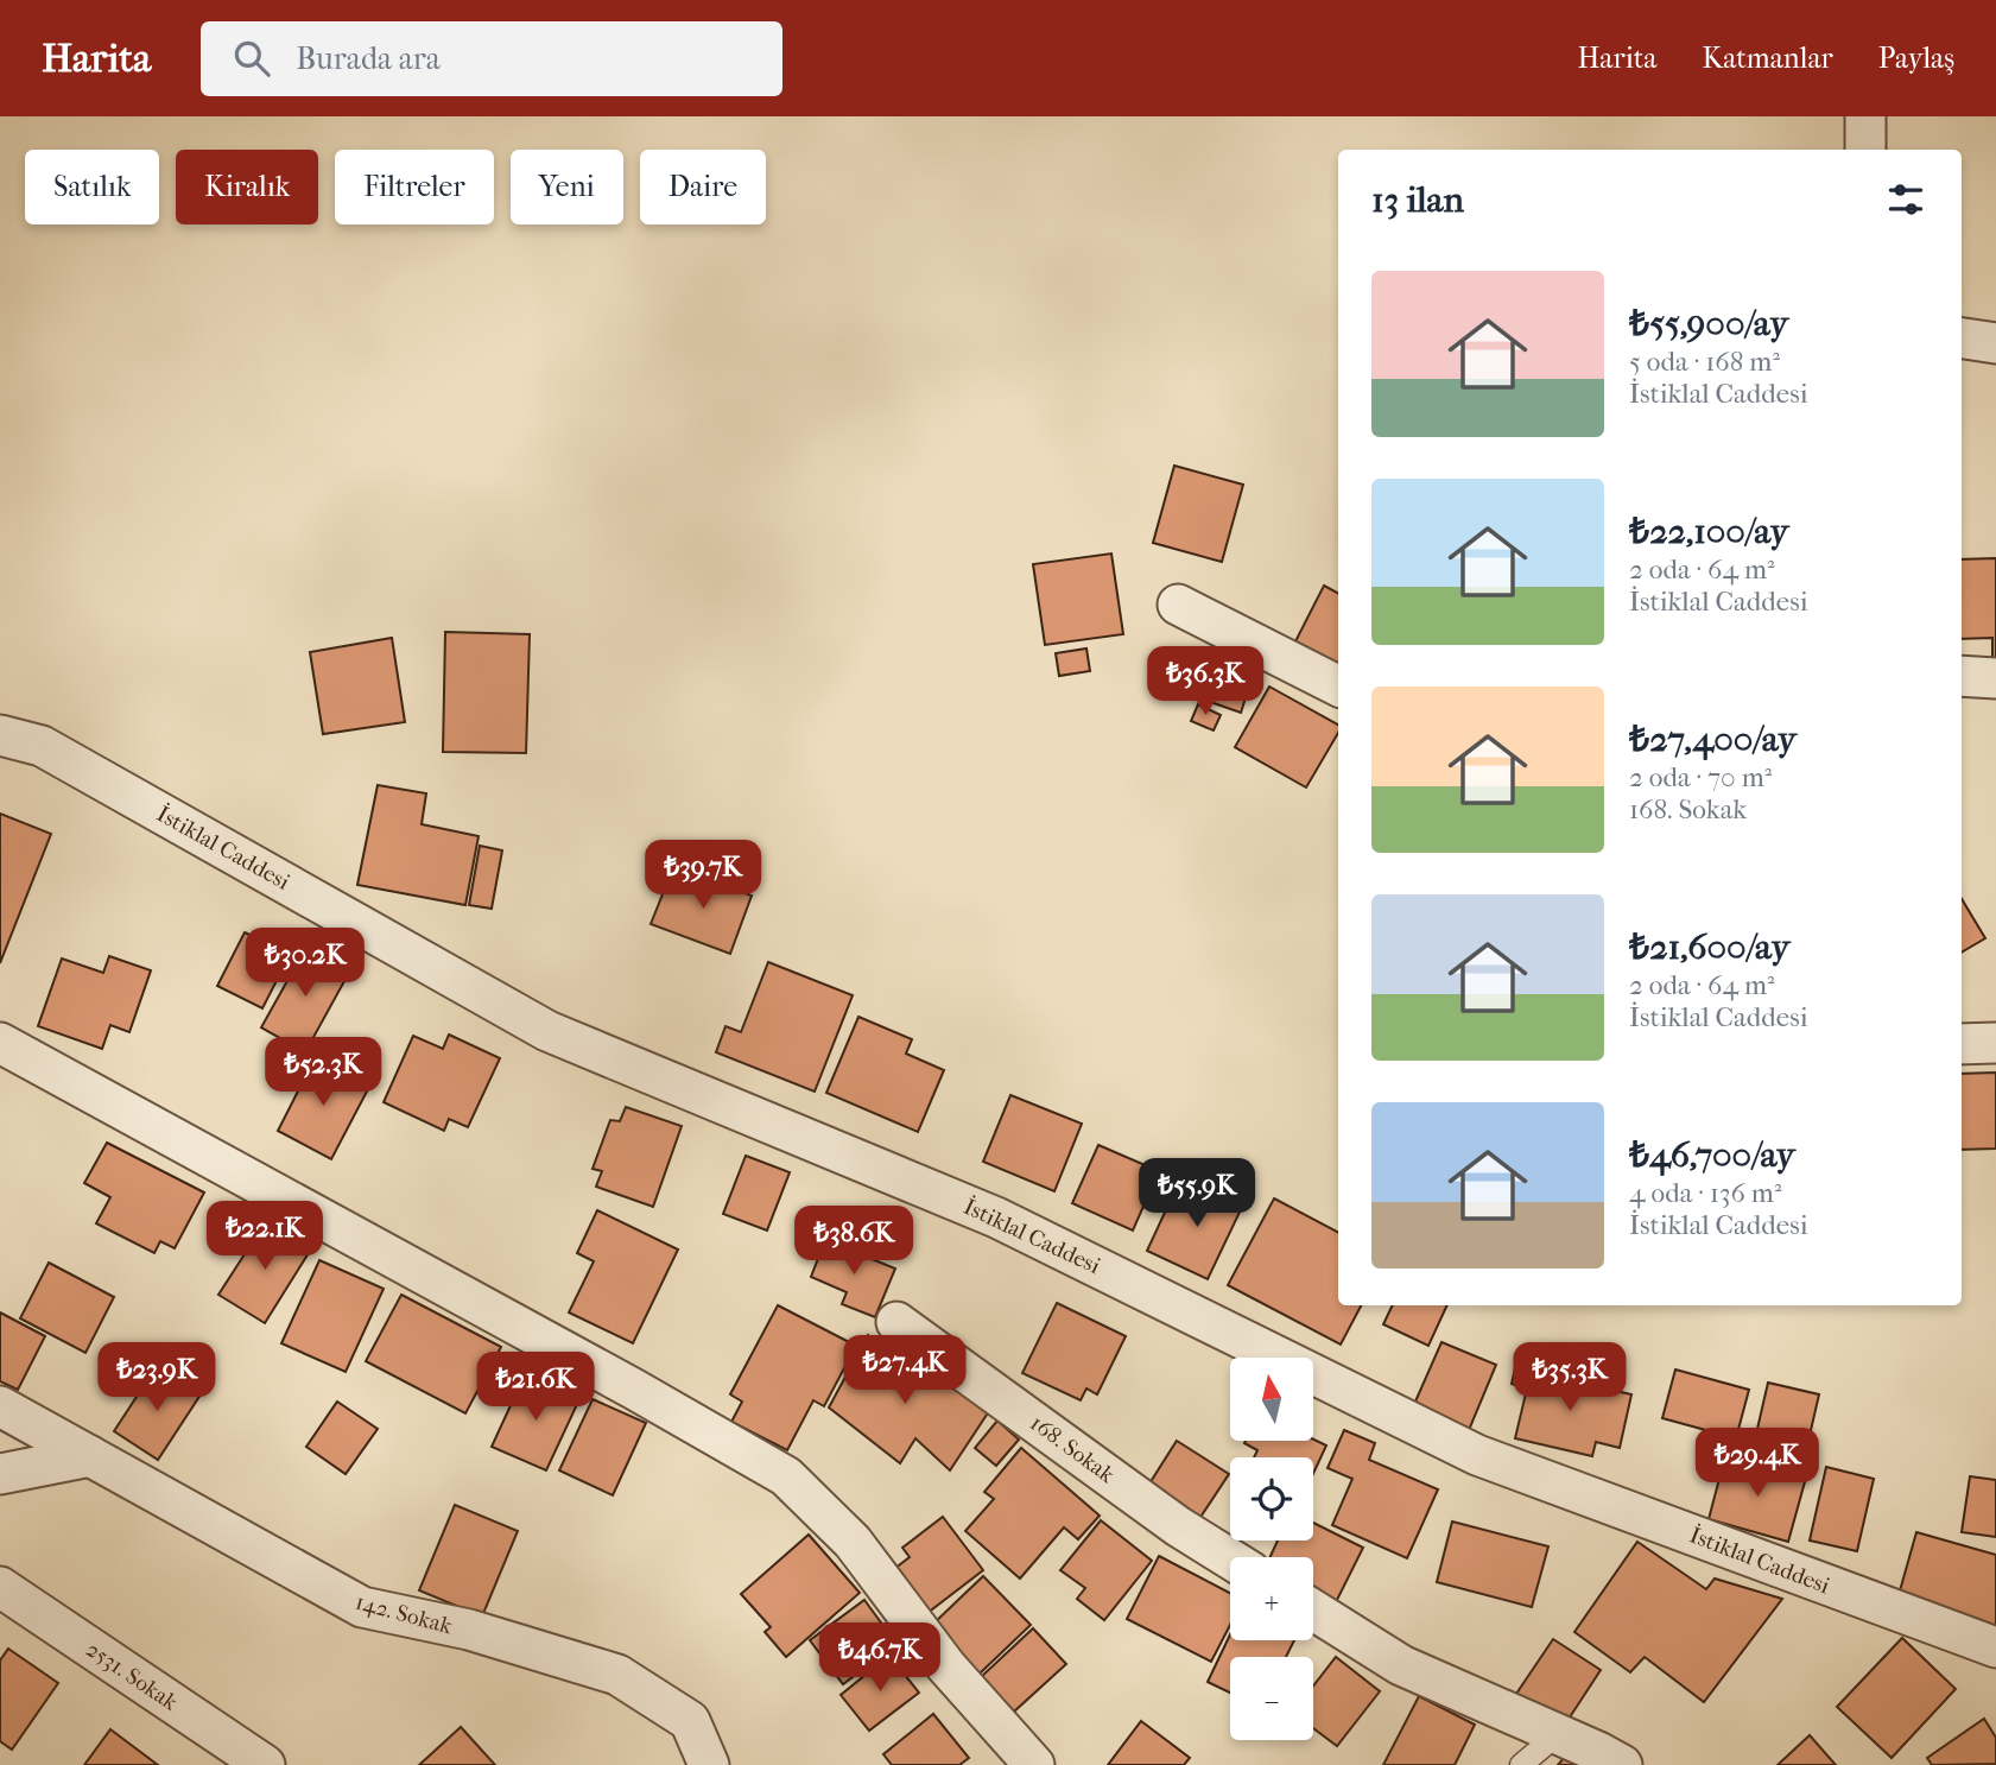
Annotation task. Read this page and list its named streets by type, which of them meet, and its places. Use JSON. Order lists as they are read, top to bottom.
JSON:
{
  "streets": {
    "street": [
      "İstiklal Caddesi",
      "168. Sokak",
      "142. Sokak",
      "2531. Sokak"
    ]
  },
  "north": "top",
  "page": {
    "header": "Harita",
    "search": "Burada ara",
    "nav": ["Harita", "Katmanlar", "Paylaş"],
    "chip": [
      "Satılık",
      "Kiralık",
      "Filtreler",
      "Yeni",
      "Daire"
    ],
    "heading": "13 ilan",
    "list": [
      {
        "name": "₺55,900/ay",
        "note": "5 oda · 168 m² · İstiklal Caddesi"
      },
      {
        "name": "₺22,100/ay",
        "note": "2 oda · 64 m² · İstiklal Caddesi"
      },
      {
        "name": "₺27,400/ay",
        "note": "2 oda · 70 m² · 168. Sokak"
      },
      {
        "name": "₺21,600/ay",
        "note": "2 oda · 64 m² · İstiklal Caddesi"
      },
      {
        "name": "₺46,700/ay",
        "note": "4 oda · 136 m² · İstiklal Caddesi"
      }
    ],
    "price": [
      "₺36.3K",
      "₺39.7K",
      "₺30.2K",
      "₺52.3K",
      "₺55.9K",
      "₺22.1K",
      "₺38.6K",
      "₺27.4K",
      "₺23.9K",
      "₺35.3K",
      "₺21.6K",
      "₺29.4K",
      "₺46.7K"
    ],
    "map_buttons": ["+", "−"]
  }
}
